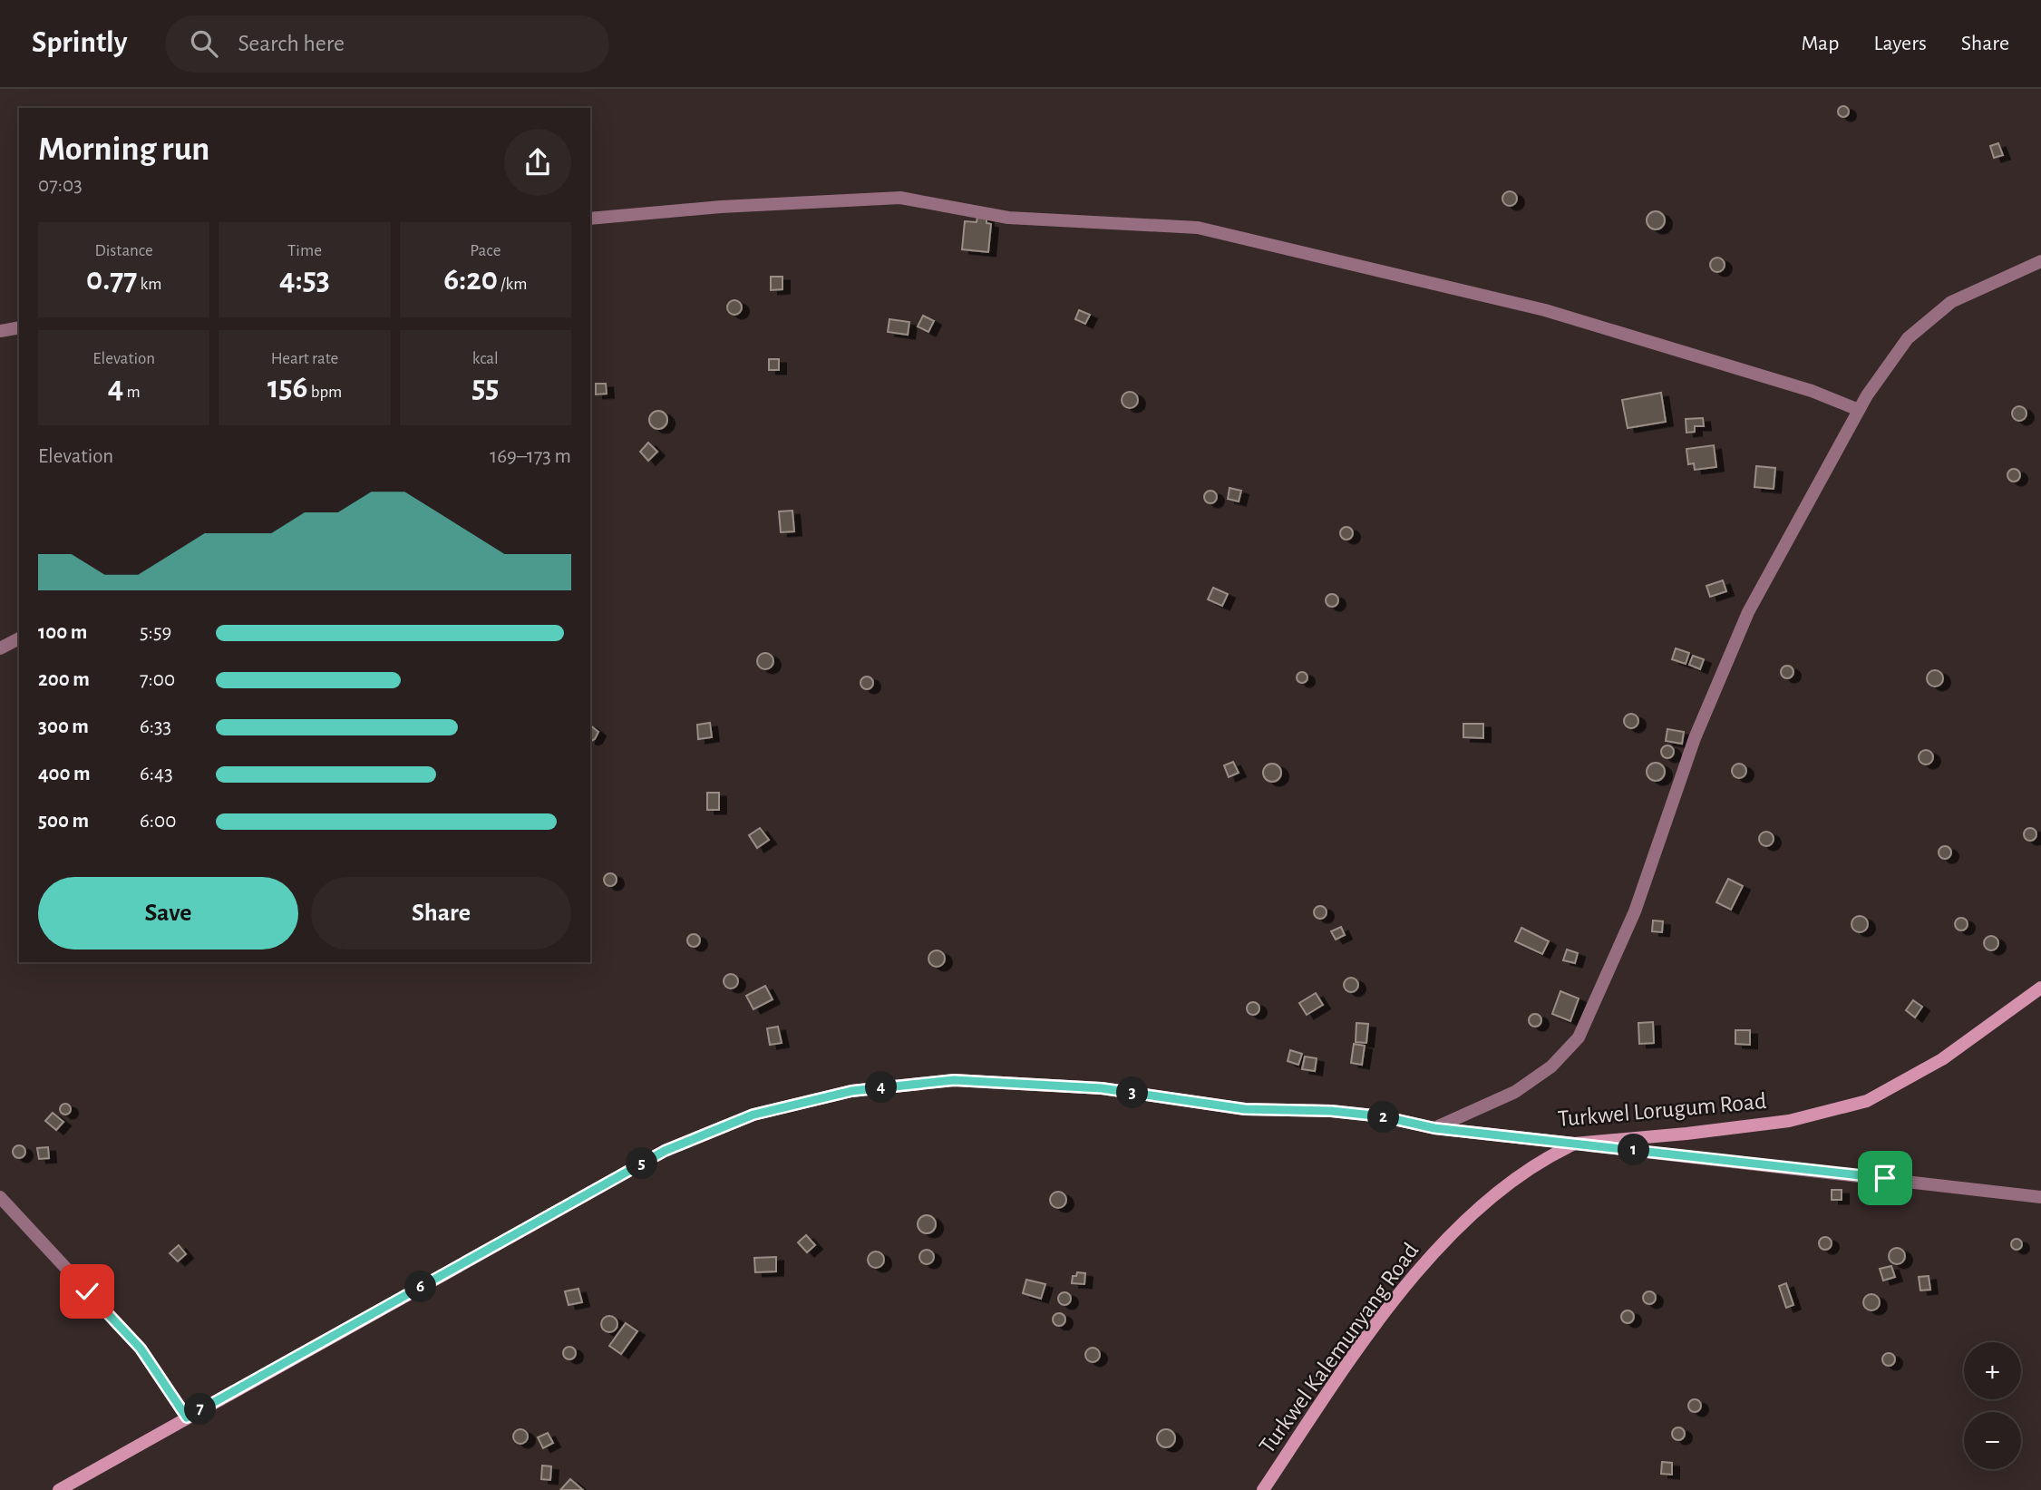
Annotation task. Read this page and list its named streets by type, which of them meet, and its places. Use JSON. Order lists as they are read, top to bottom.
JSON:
{
  "streets": {
    "main road": ["Turkwel Lorugum Road", "Turkwel Kalemunyang Road"]
  },
  "crossings": [
    ["Turkwel Lorugum Road", "Turkwel Kalemunyang Road"]
  ],
  "page": {
    "header": "Sprintly",
    "search": "Search here",
    "nav": ["Map", "Layers", "Share"],
    "heading": ["Morning run", "07:03"],
    "stats": [
      ["Distance", "0.77 km"],
      ["Time", "4:53"],
      ["Pace", "6:20 /km"],
      ["Elevation", "4 m"],
      ["Heart rate", "156 bpm"],
      ["kcal", "55"]
    ],
    "chart": ["Elevation", "169–173 m"],
    "list": [
      {
        "name": "100 m",
        "note": "5:59"
      },
      {
        "name": "200 m",
        "note": "7:00"
      },
      {
        "name": "300 m",
        "note": "6:33"
      },
      {
        "name": "400 m",
        "note": "6:43"
      },
      {
        "name": "500 m",
        "note": "6:00"
      }
    ],
    "buttons": ["Save", "Share"],
    "pins": [
      "4",
      "3",
      "2",
      "1",
      "5",
      "6",
      "7"
    ],
    "map_buttons": ["+", "−"]
  }
}
